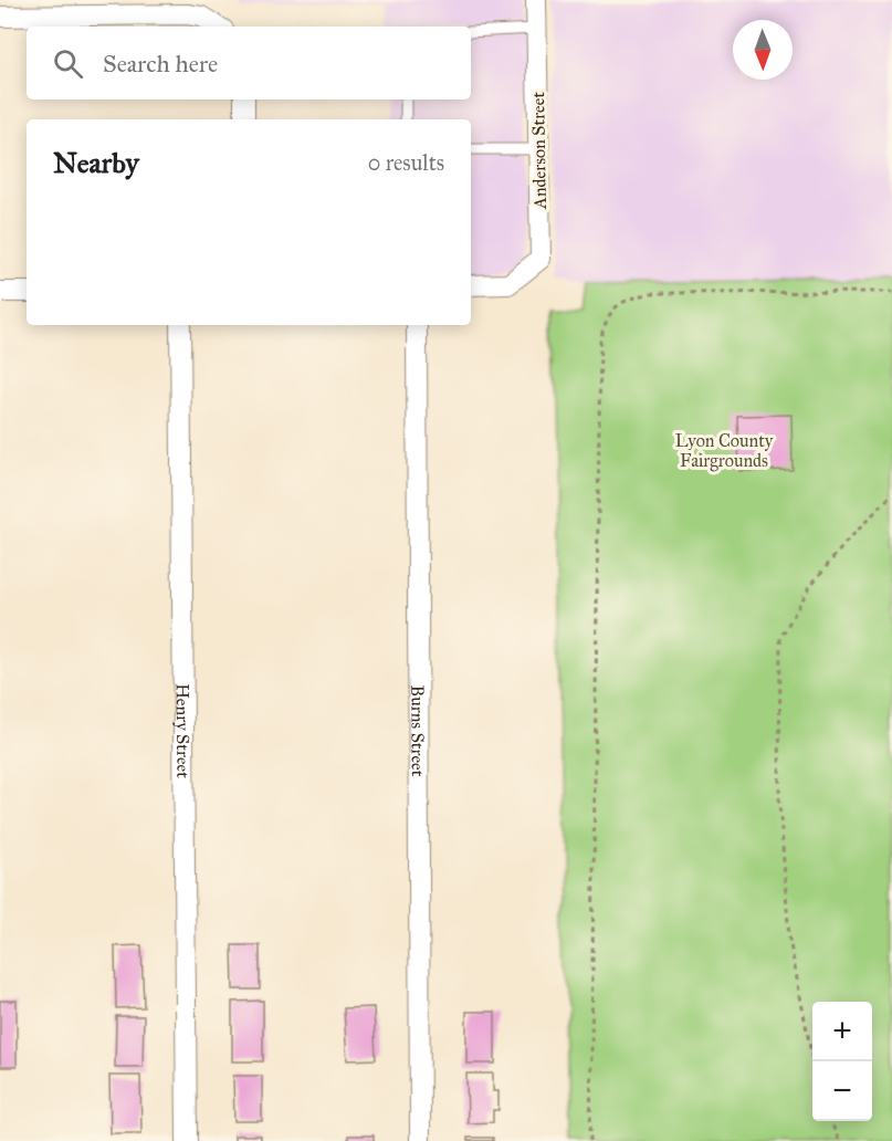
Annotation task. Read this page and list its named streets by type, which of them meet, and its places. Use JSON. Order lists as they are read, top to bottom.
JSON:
{
  "streets": {
    "street": ["Anderson Street", "Henry Street", "Burns Street"]
  },
  "parks": ["Lyon County Fairgrounds"],
  "north": "bottom",
  "page": {
    "search": "Search here",
    "heading": ["Nearby", "0 results"],
    "map_buttons": ["+", "−"]
  }
}
